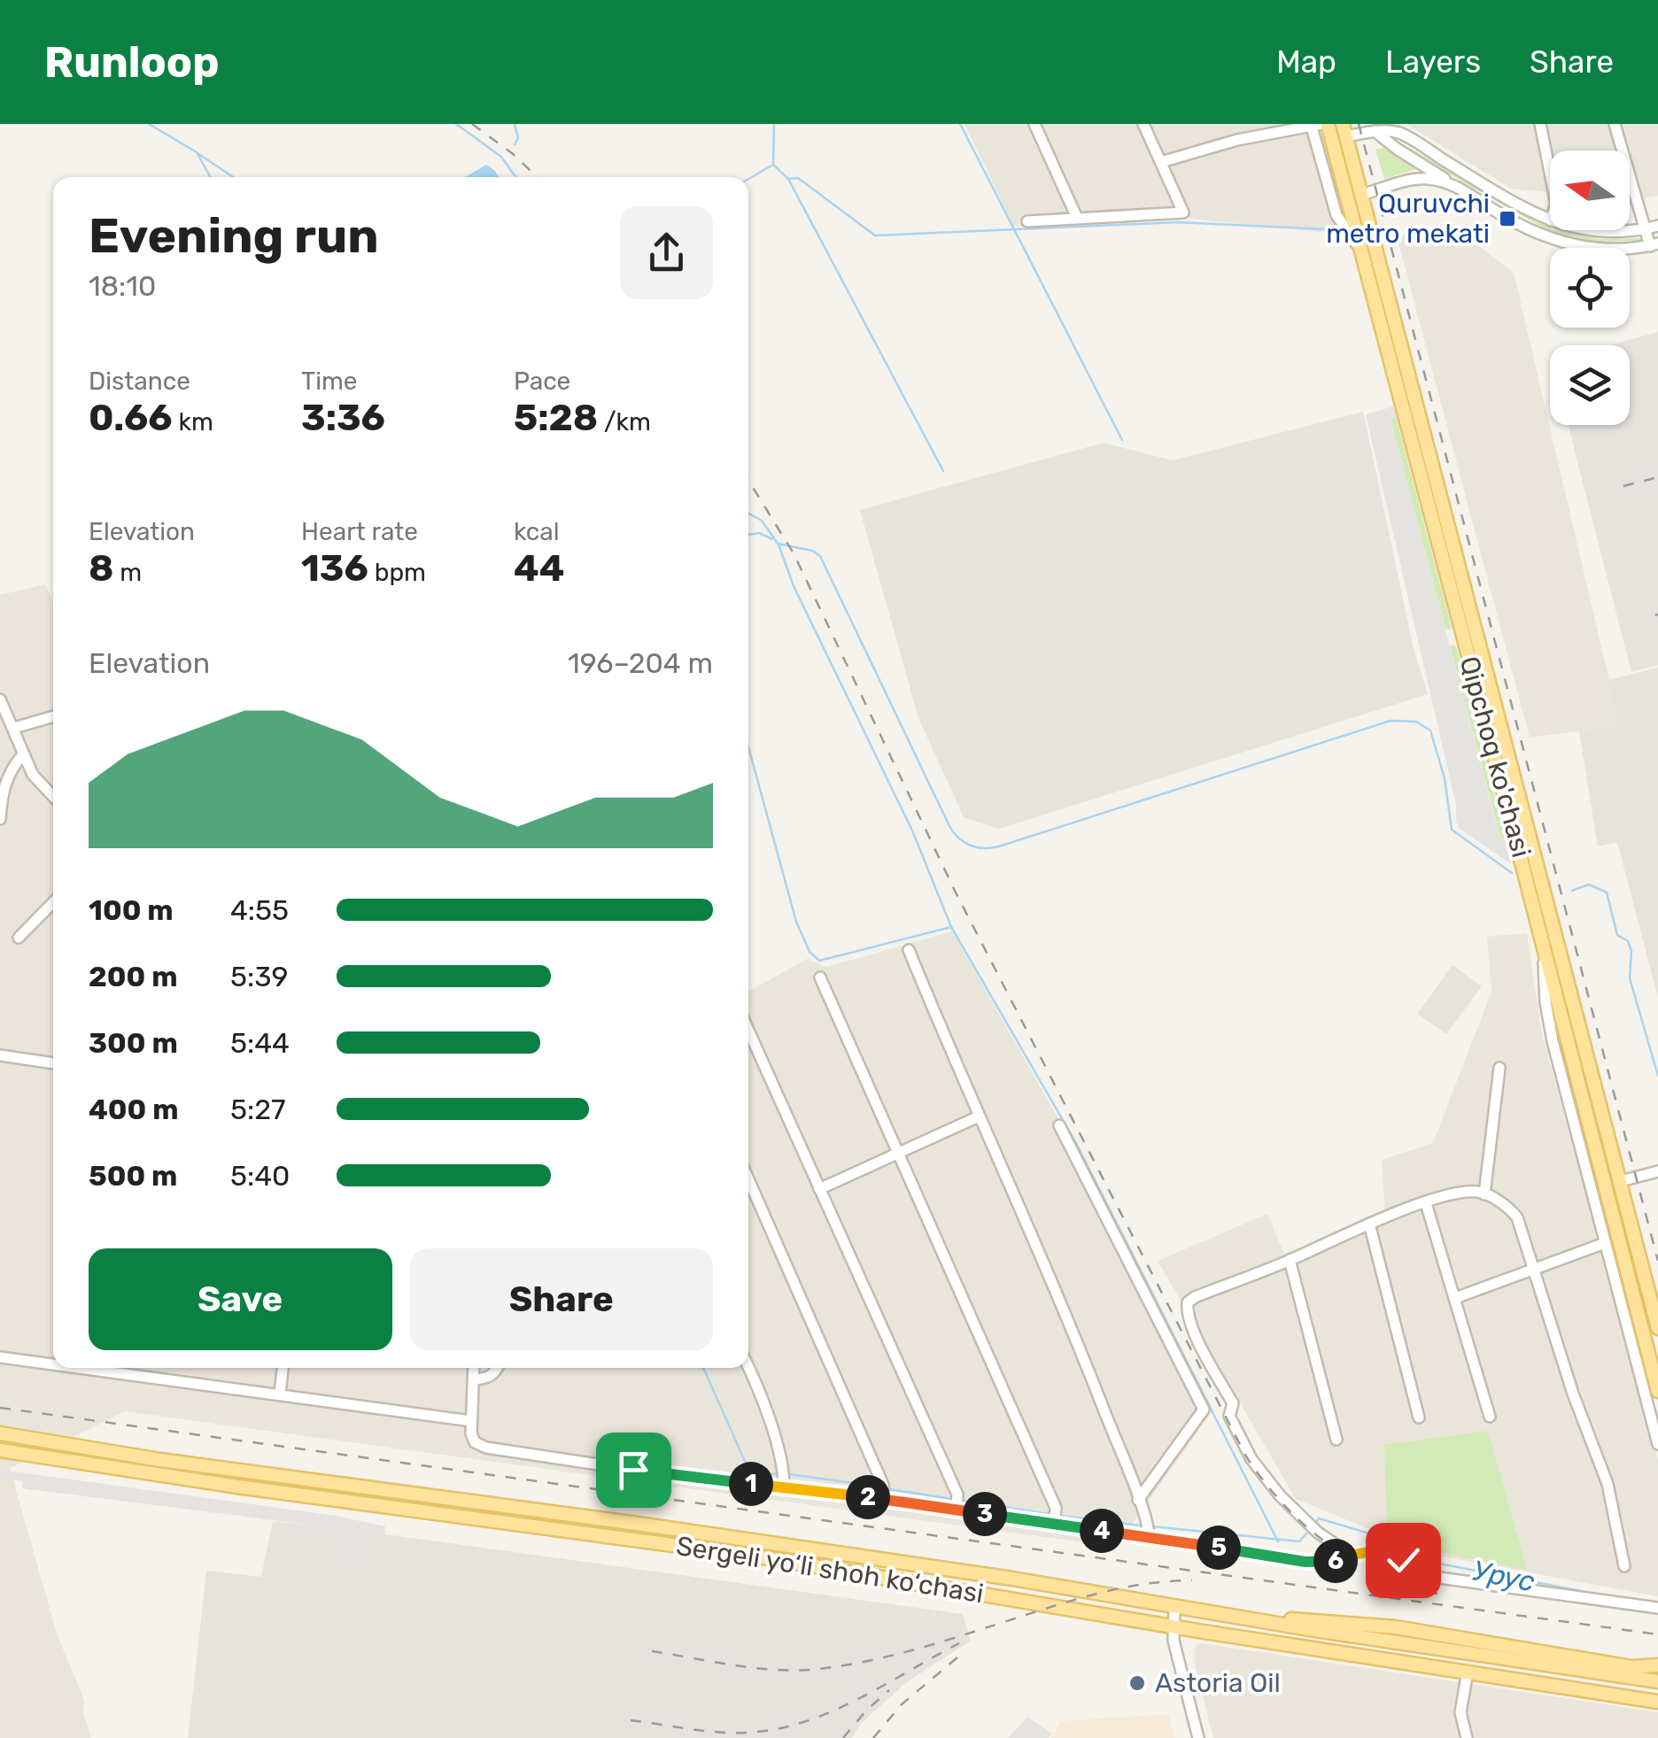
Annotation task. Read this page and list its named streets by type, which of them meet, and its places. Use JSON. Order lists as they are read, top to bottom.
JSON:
{
  "streets": {
    "main road": ["Qipchoq ko'chasi", "Sergeli yo‘li shoh ko‘chasi"]
  },
  "water": ["Урус"],
  "places": {
    "transit": ["Quruvchi metro mekati"],
    "other": ["Astoria Oil"]
  },
  "north": "left",
  "page": {
    "header": "Runloop",
    "nav": ["Map", "Layers", "Share"],
    "heading": ["Evening run", "18:10"],
    "stats": [
      ["Distance", "0.66 km"],
      ["Time", "3:36"],
      ["Pace", "5:28 /km"],
      ["Elevation", "8 m"],
      ["Heart rate", "136 bpm"],
      ["kcal", "44"]
    ],
    "chart": ["Elevation", "196–204 m"],
    "list": [
      {
        "name": "100 m",
        "note": "4:55"
      },
      {
        "name": "200 m",
        "note": "5:39"
      },
      {
        "name": "300 m",
        "note": "5:44"
      },
      {
        "name": "400 m",
        "note": "5:27"
      },
      {
        "name": "500 m",
        "note": "5:40"
      }
    ],
    "buttons": ["Save", "Share"],
    "pins": [
      "1",
      "2",
      "3",
      "4",
      "5",
      "6"
    ]
  }
}
